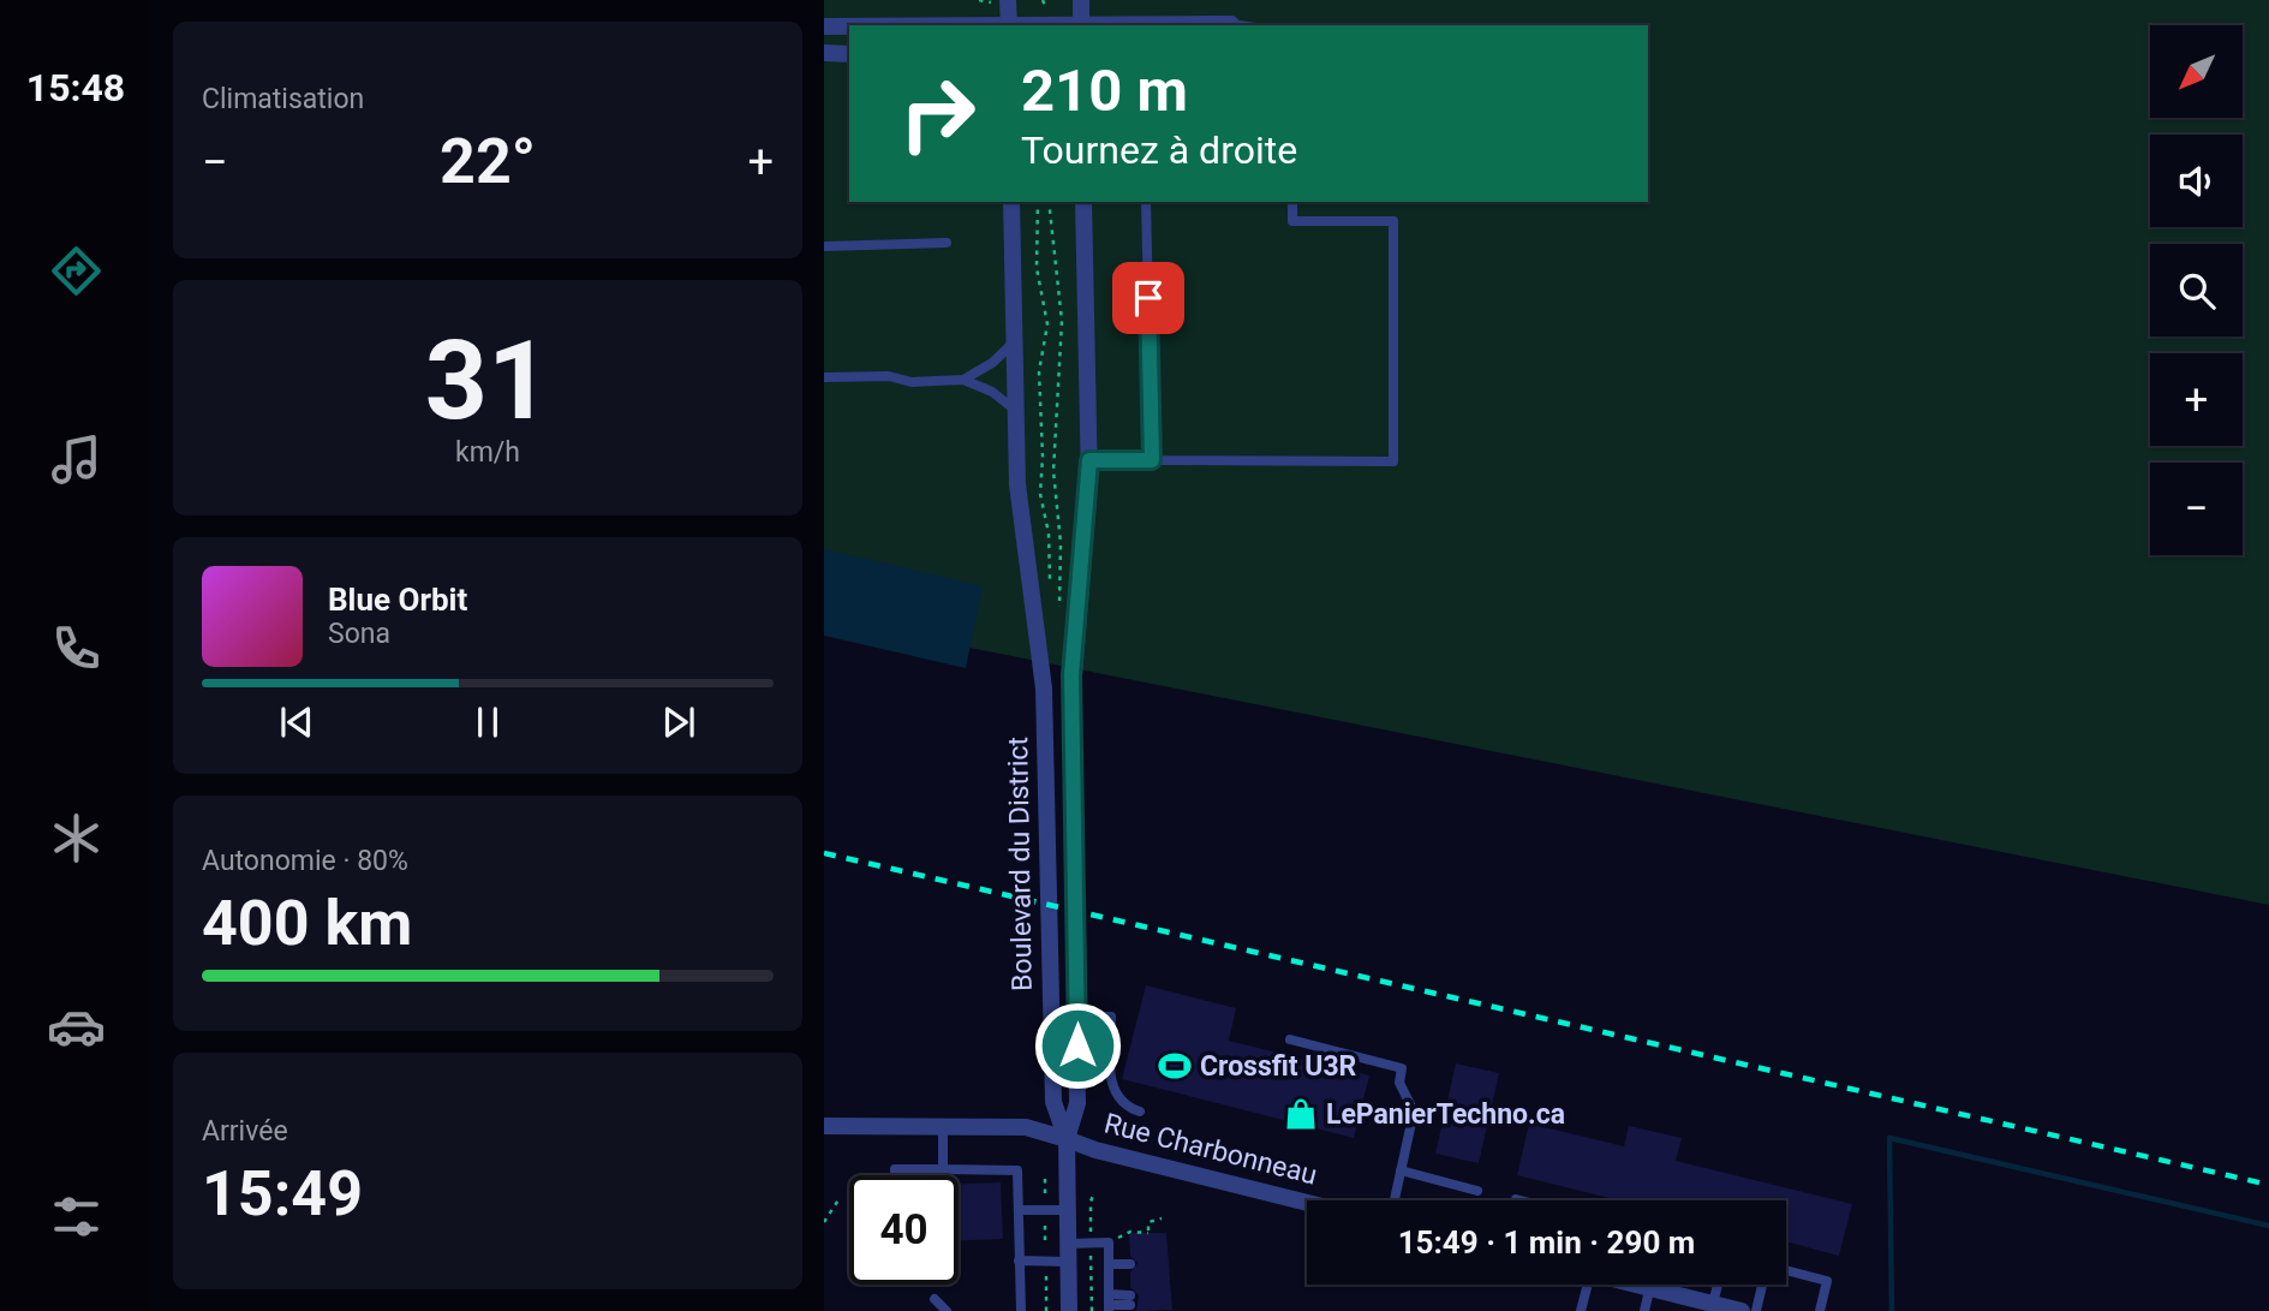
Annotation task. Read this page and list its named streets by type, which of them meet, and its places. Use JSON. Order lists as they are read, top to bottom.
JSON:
{
  "streets": {
    "street": ["Boulevard du District", "Rue Charbonneau"]
  },
  "crossings": [
    ["Boulevard du District", "Rue Charbonneau"]
  ],
  "places": {
    "sports": ["Crossfit U3R"],
    "shop": ["LePanierTechno.ca"]
  },
  "north": "bottom left",
  "page": {
    "tabs": "15:48",
    "tile": [
      "Climatisation",
      ["31", "km/h"],
      ["Autonomie · 80%", "400 km"],
      ["Arrivée", "15:49"]
    ],
    "map_buttons": ["+", "−"],
    "turn": ["210 m", "Tournez à droite"],
    "heat": ["−", "22°", "+"],
    "song": ["Blue Orbit", "Sona"],
    "limit": "40",
    "trip": "15:49 · 1 min · 290 m"
  }
}
